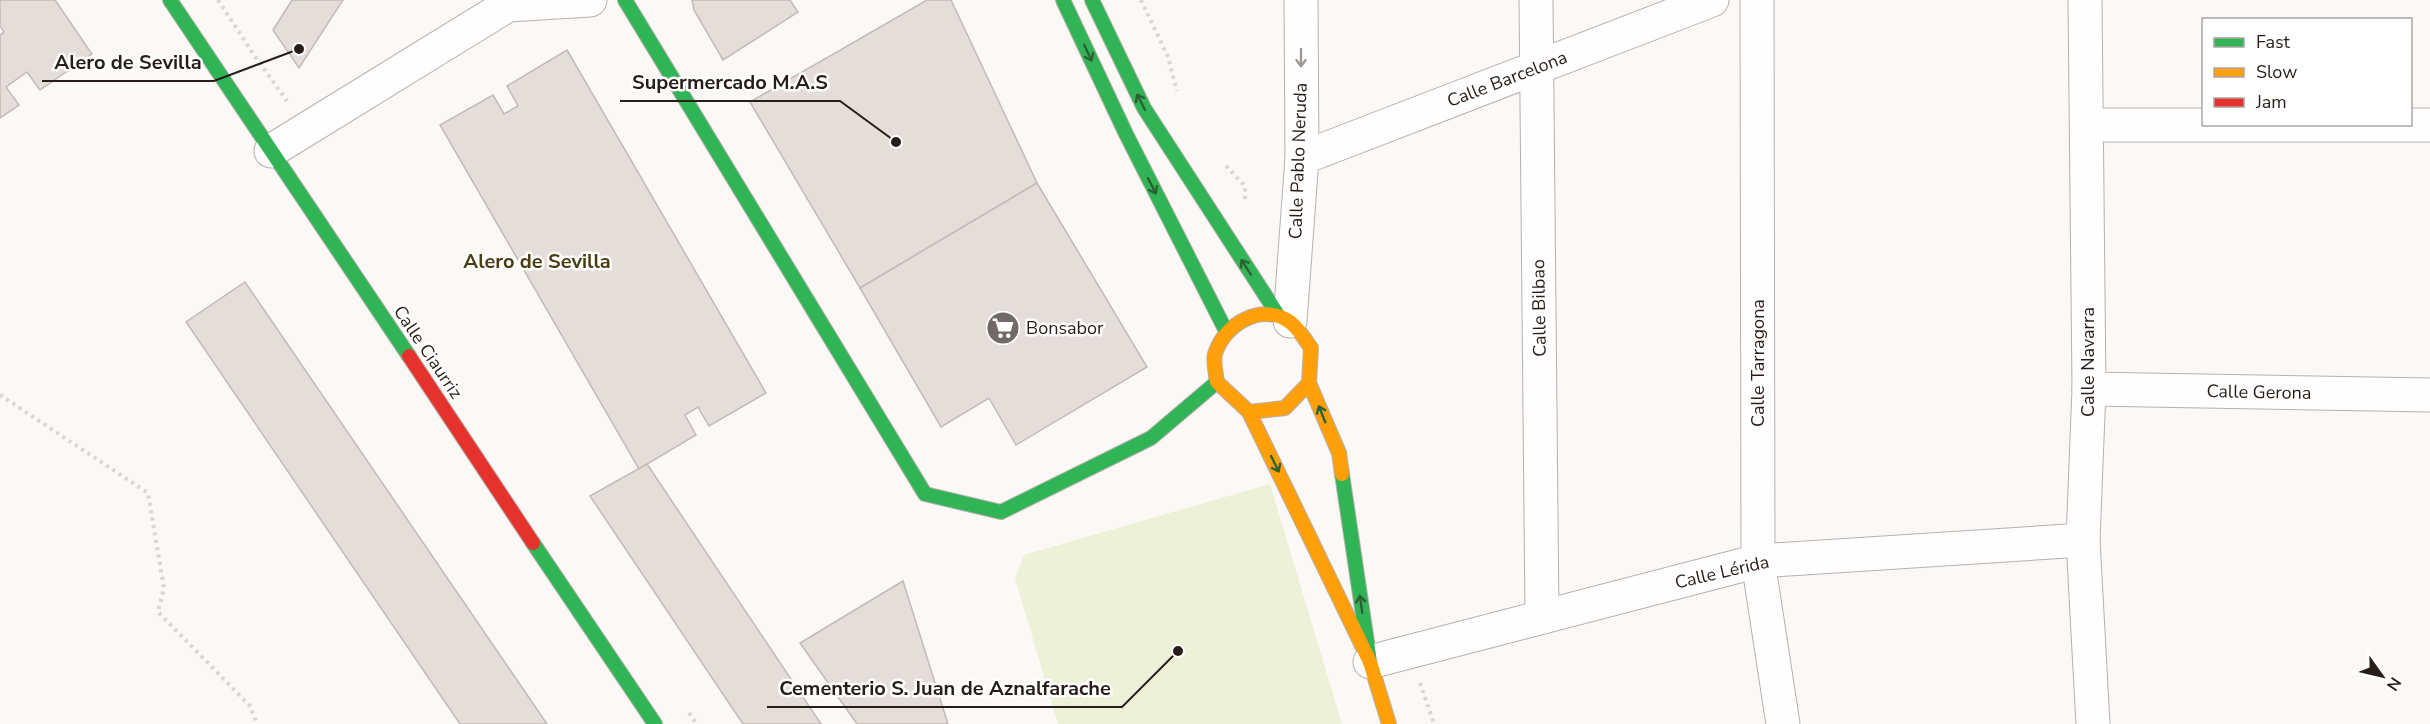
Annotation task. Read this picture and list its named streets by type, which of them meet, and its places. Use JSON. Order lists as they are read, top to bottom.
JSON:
{
  "streets": {
    "street": [
      "Calle Barcelona",
      "Calle Pablo Neruda",
      "Calle Bilbao",
      "Calle Ciaurriz",
      "Calle Navarra",
      "Calle Tarragona",
      "Calle Gerona",
      "Calle Lérida"
    ]
  },
  "crossings": [
    ["Calle Barcelona", "Calle Pablo Neruda"],
    ["Calle Barcelona", "Calle Bilbao"],
    ["Calle Bilbao", "Calle Lérida"],
    ["Calle Navarra", "Calle Gerona"],
    ["Calle Navarra", "Calle Lérida"],
    ["Calle Tarragona", "Calle Lérida"]
  ],
  "one_way": ["Calle Pablo Neruda"],
  "districts": ["Alero de Sevilla"],
  "places": {
    "other": ["Alero de Sevilla", "Supermercado M.A.S", "Cementerio S. Juan de Aznalfarache"],
    "supermarket": ["Bonsabor"]
  },
  "legend": ["Fast", "Slow", "Jam"],
  "north": "bottom right"
}
